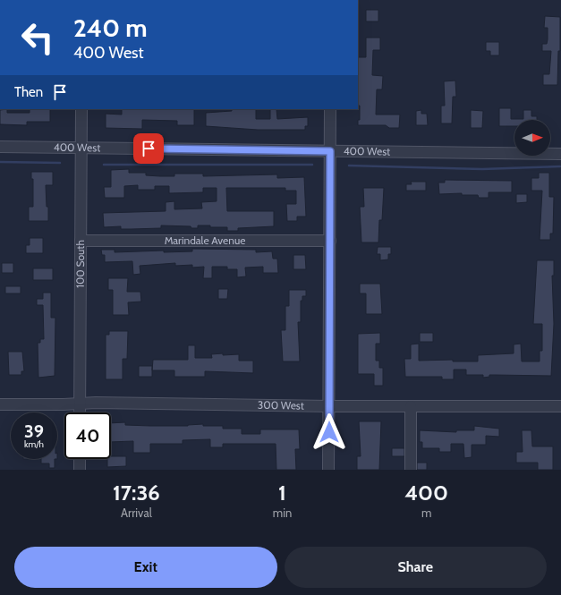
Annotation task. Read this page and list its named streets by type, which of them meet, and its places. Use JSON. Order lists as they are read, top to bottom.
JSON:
{
  "streets": {
    "street": [
      "400 West",
      "Marindale Avenue",
      "100 South",
      "300 West"
    ]
  },
  "crossings": [
    ["400 West", "100 South"],
    ["Marindale Avenue", "100 South"],
    ["100 South", "300 West"]
  ],
  "north": "right",
  "page": {
    "turn": ["240 m", "400 West"],
    "then": "Then",
    "speed": "39 km/h",
    "limit": "40",
    "eta": [
      "17:36",
      "Arrival",
      "1",
      "min",
      "400",
      "m"
    ],
    "buttons": ["Exit", "Share"]
  }
}
